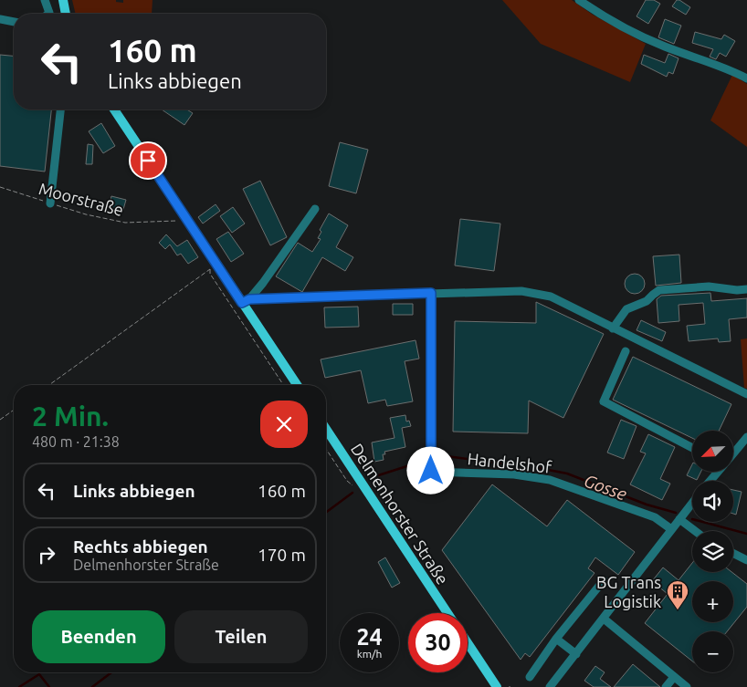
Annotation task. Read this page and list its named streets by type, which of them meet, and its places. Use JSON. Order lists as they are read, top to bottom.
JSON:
{
  "streets": {
    "main road": ["Delmenhorster Straße"],
    "street": ["Handelshof"],
    "path": ["Moorstraße"]
  },
  "water": ["Gosse"],
  "places": {
    "building": ["BG Trans Logistik"]
  },
  "north": "bottom left",
  "page": {
    "turn": ["160 m", "Links abbiegen"],
    "heading": ["2 Min.", "480 m · 21:38"],
    "map_buttons": ["+", "−"],
    "list": [
      {
        "name": "Links abbiegen",
        "value": "160 m"
      },
      {
        "name": "Rechts abbiegen",
        "note": "Delmenhorster Straße",
        "value": "170 m"
      }
    ],
    "buttons": ["Beenden", "Teilen"],
    "speed": "24 km/h",
    "limit": "30"
  }
}
